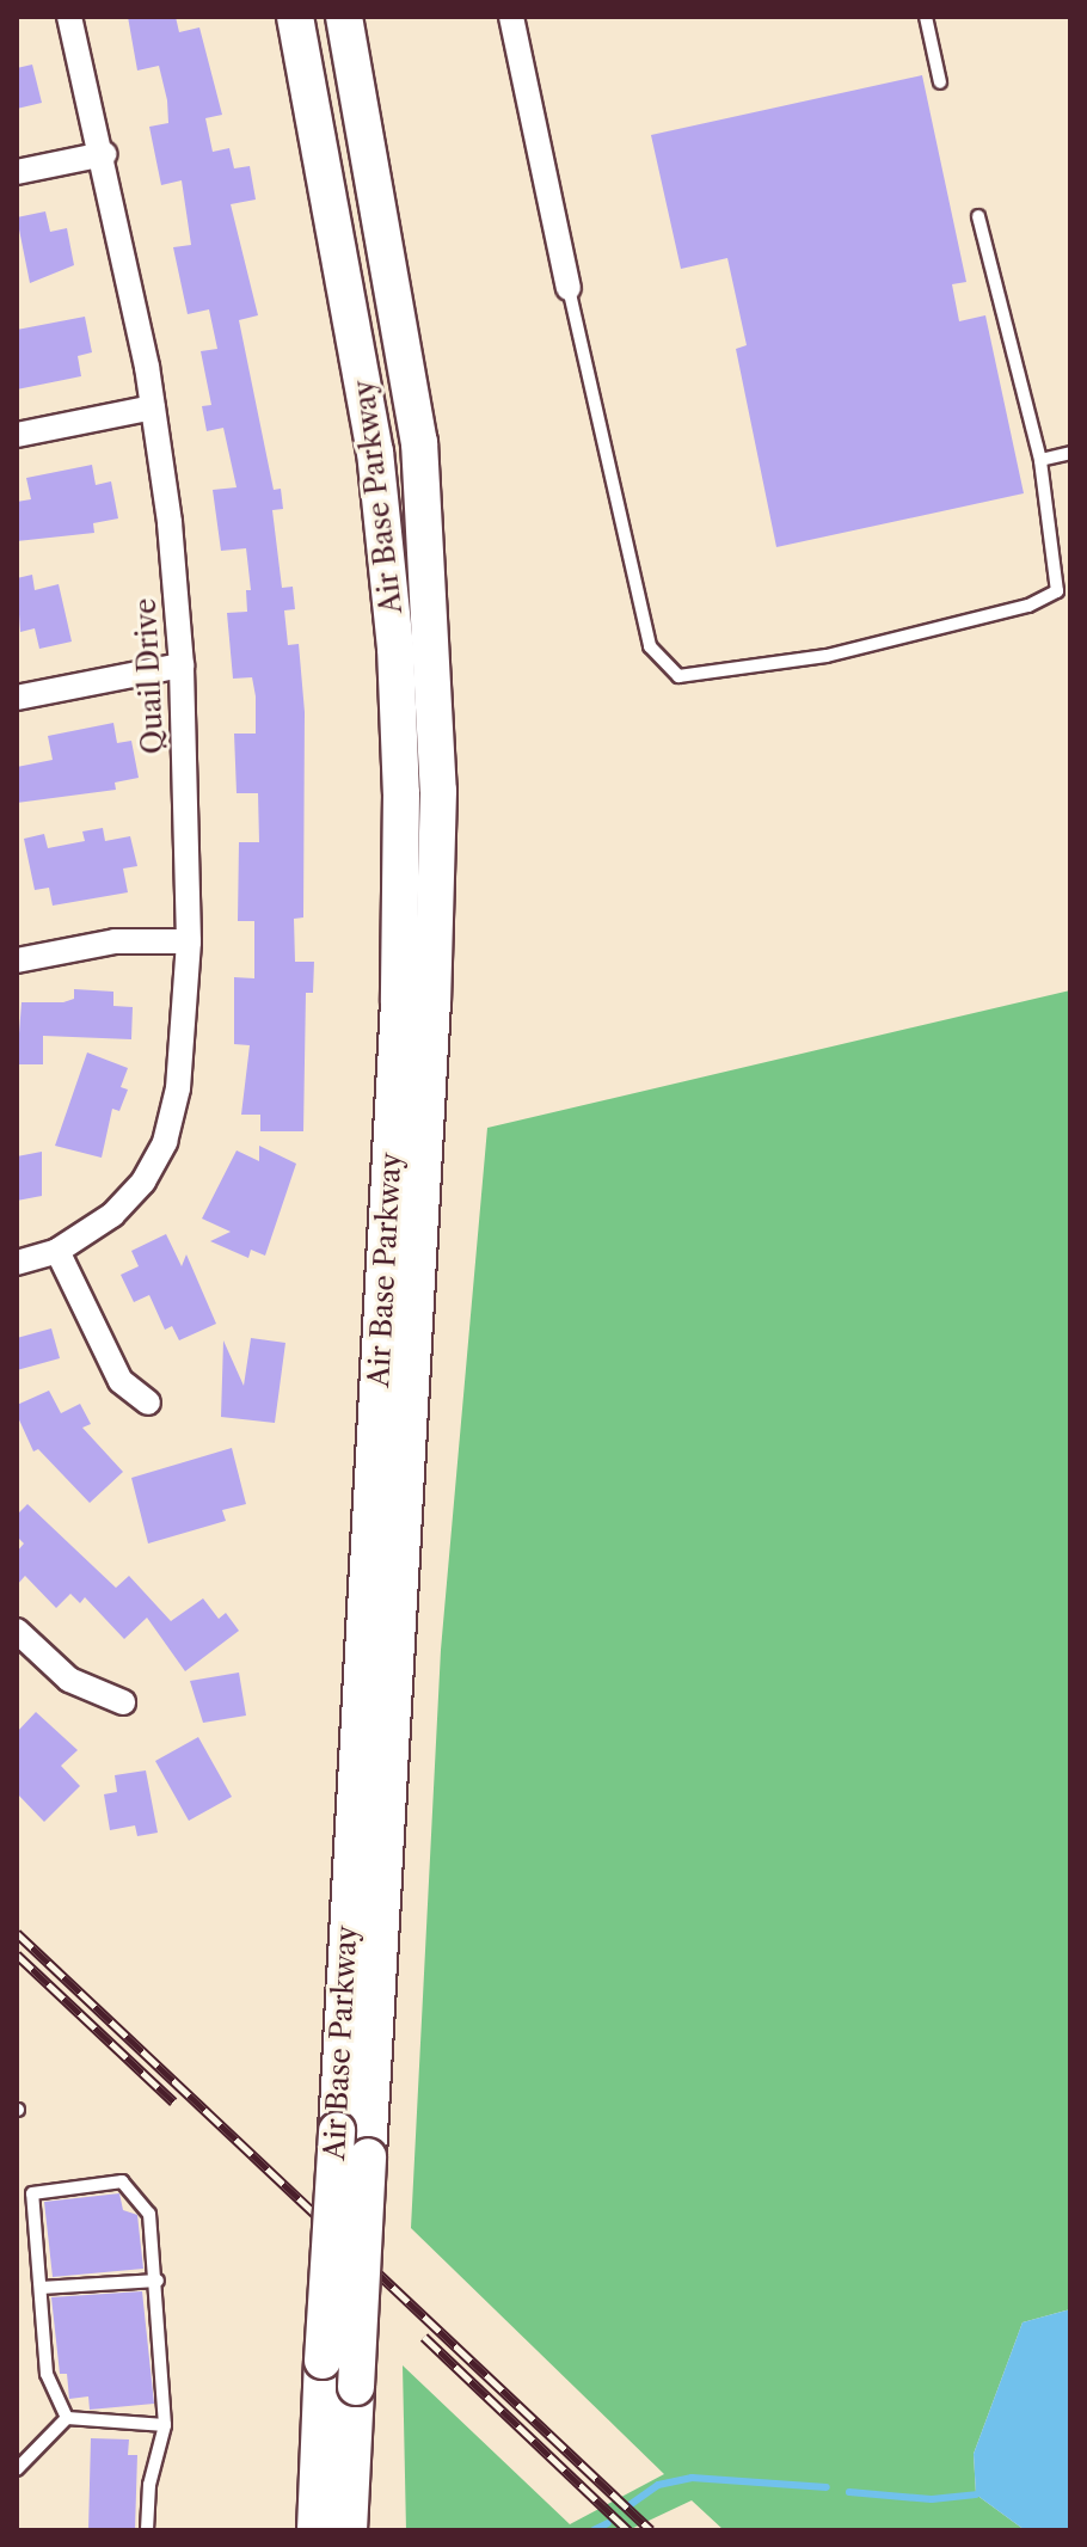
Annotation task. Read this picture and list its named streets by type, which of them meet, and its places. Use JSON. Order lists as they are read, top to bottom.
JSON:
{
  "streets": {
    "main road": ["Air Base Parkway"],
    "street": ["Quail Drive"]
  }
}
